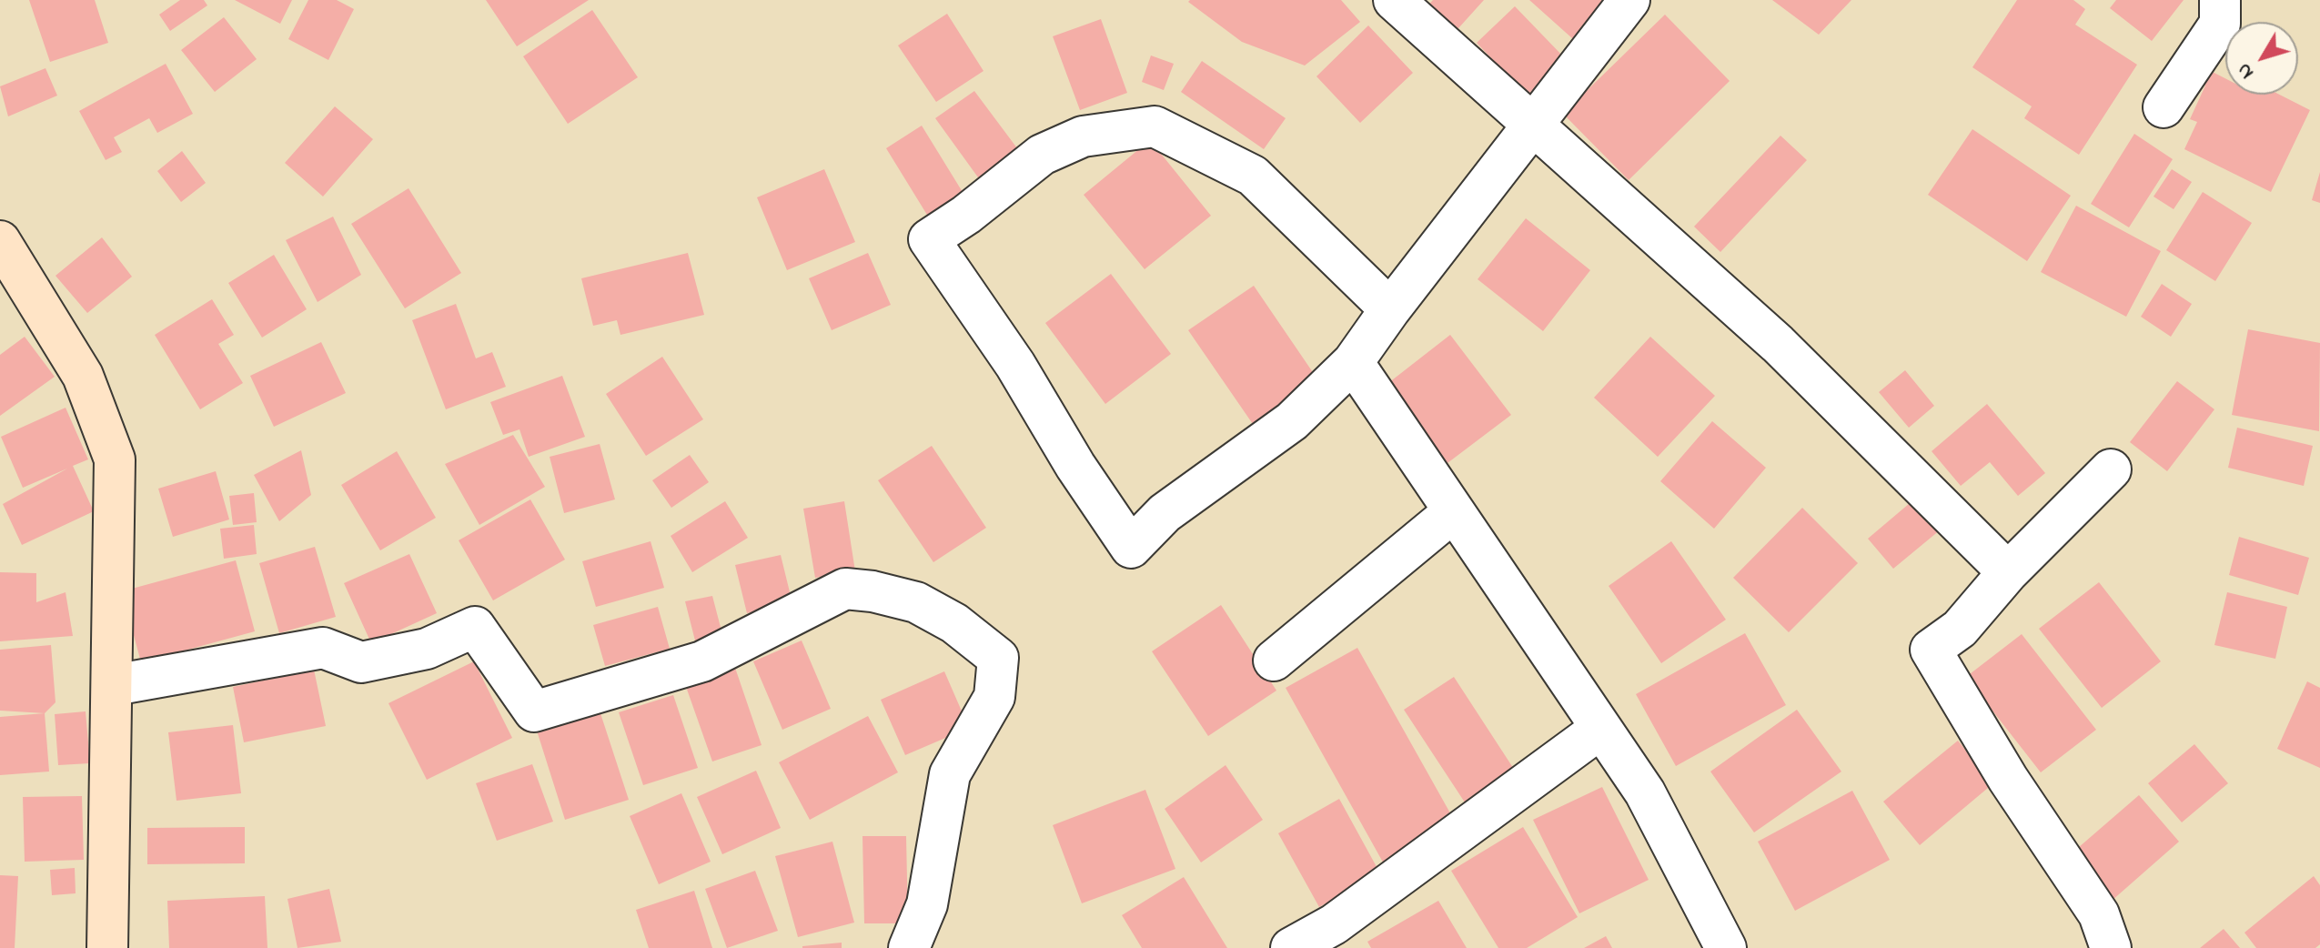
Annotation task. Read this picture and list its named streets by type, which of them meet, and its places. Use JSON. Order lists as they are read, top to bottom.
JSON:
{
  "north": "bottom left"
}
